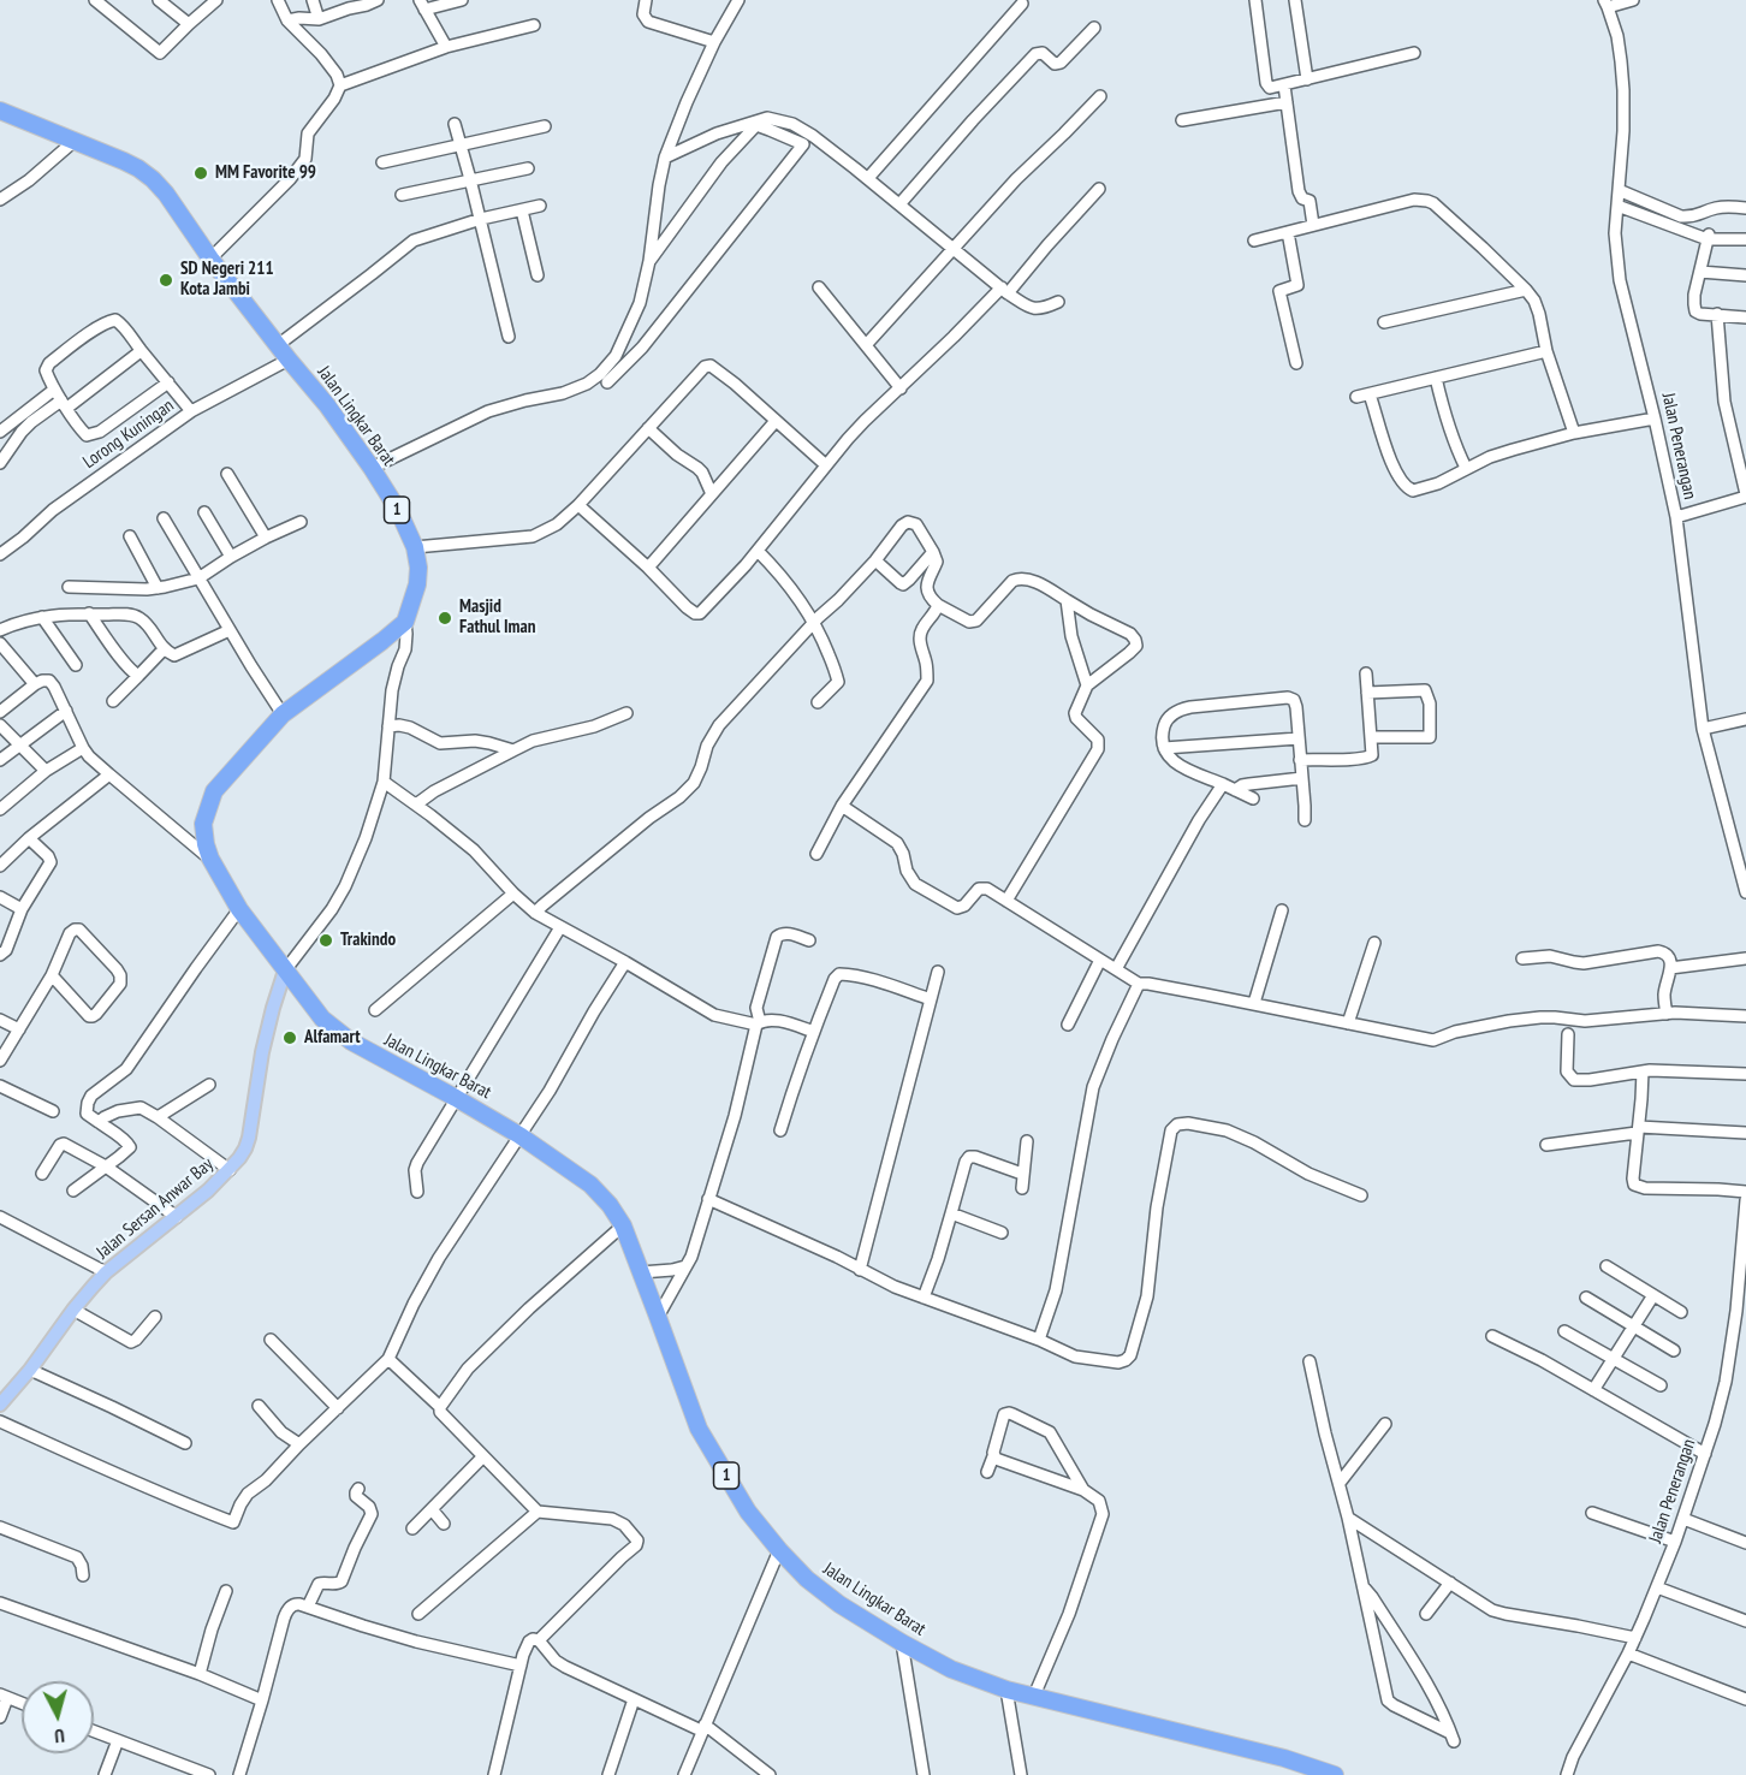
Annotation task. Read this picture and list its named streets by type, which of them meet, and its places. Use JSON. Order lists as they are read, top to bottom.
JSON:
{
  "streets": {
    "highway": ["Jalan Lingkar Barat", "1"],
    "main road": ["Jalan Sersan Anwar Bay"],
    "street": ["Lorong Kuningan", "Jalan Penerangan"]
  },
  "crossings": [
    ["Jalan Lingkar Barat", "Lorong Kuningan"],
    ["Jalan Lingkar Barat", "Jalan Sersan Anwar Bay"]
  ],
  "places": [
    "MM Favorite 99",
    "SD Negeri 211 Kota Jambi",
    "Masjid Fathul Iman",
    "Trakindo",
    "Alfamart"
  ],
  "north": "bottom"
}
